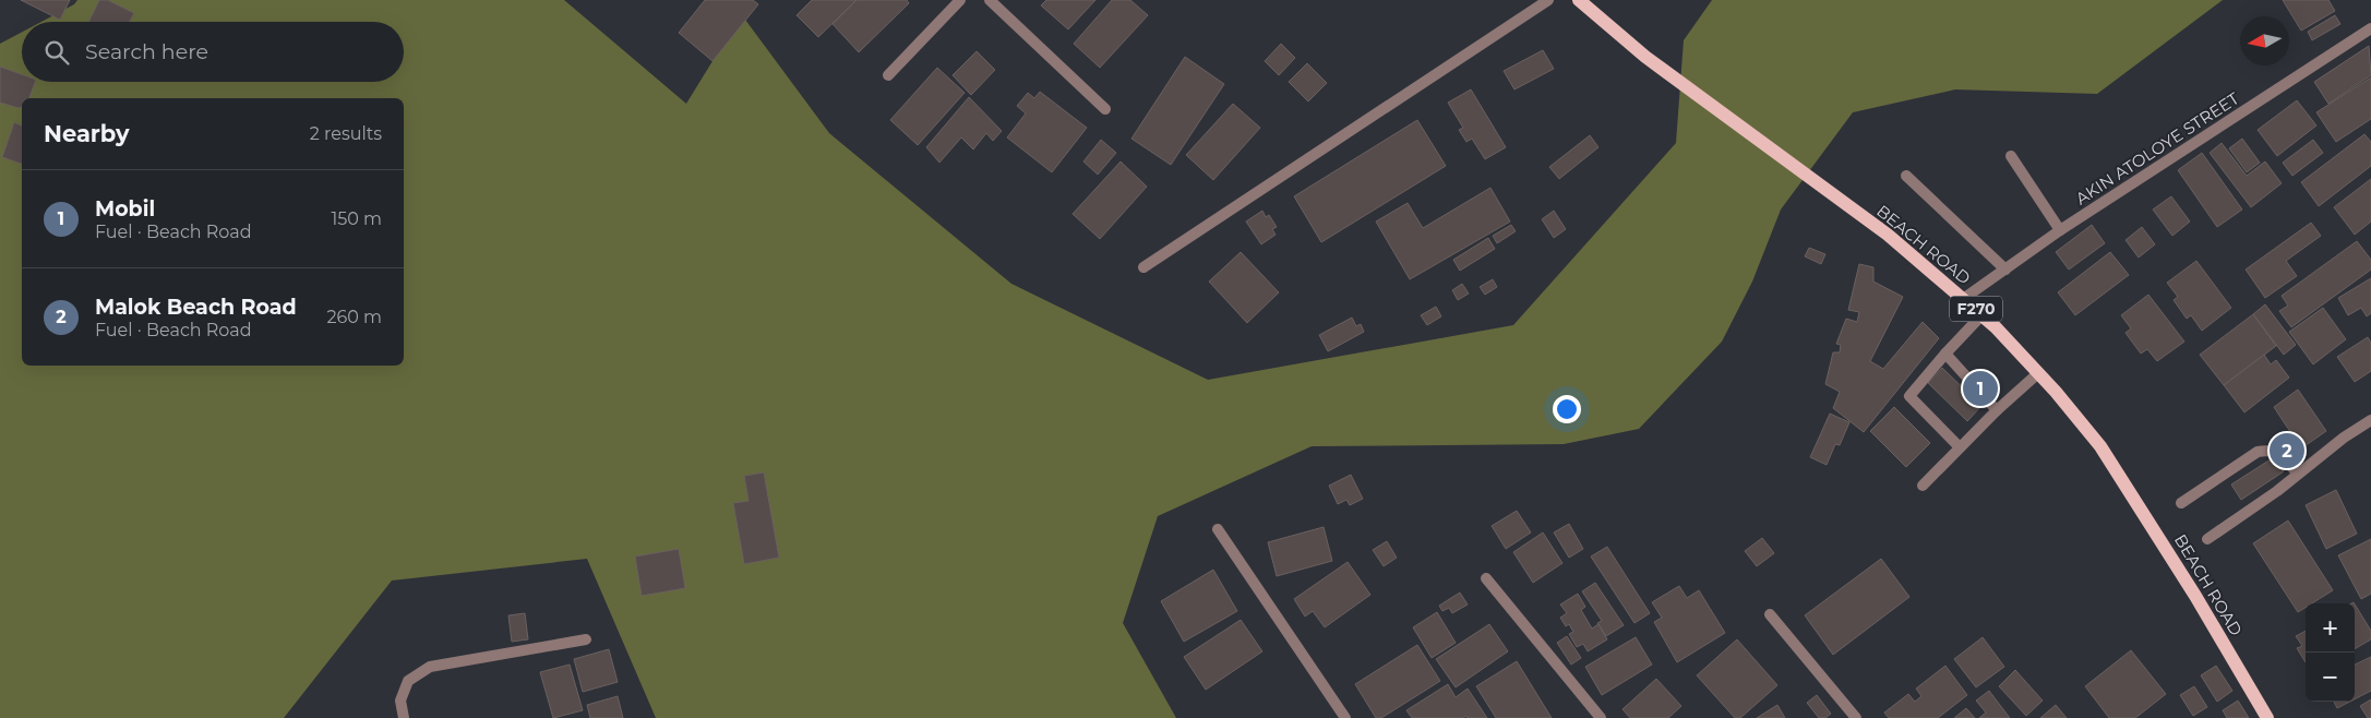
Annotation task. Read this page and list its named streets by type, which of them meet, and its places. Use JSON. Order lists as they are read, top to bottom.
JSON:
{
  "streets": {
    "main road": ["BEACH ROAD", "F270"],
    "street": ["AKIN ATOLOYE STREET"]
  },
  "crossings": [
    ["AKIN ATOLOYE STREET", "BEACH ROAD"]
  ],
  "north": "left",
  "page": {
    "search": "Search here",
    "heading": ["Nearby", "2 results"],
    "list": [
      {
        "mark": "1",
        "name": "Mobil",
        "note": "Fuel · Beach Road",
        "value": "150 m"
      },
      {
        "mark": "2",
        "name": "Malok Beach Road",
        "note": "Fuel · Beach Road",
        "value": "260 m"
      }
    ],
    "pins": ["1", "2"],
    "map_buttons": ["+", "−"]
  }
}
